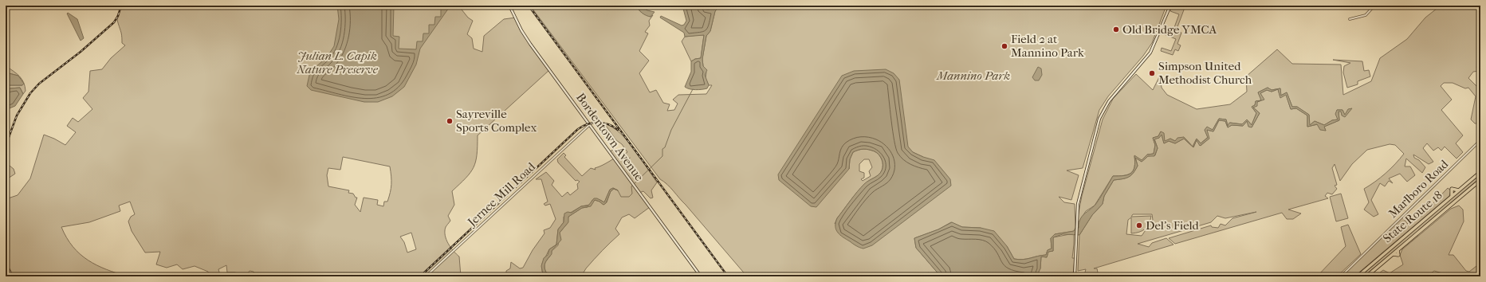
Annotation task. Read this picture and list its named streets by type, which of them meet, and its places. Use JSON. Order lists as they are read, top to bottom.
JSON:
{
  "streets": {
    "highway": ["State Route 18"],
    "main road": ["Bordentown Avenue"],
    "street": ["Marlboro Road", "Jernee Mill Road"]
  },
  "crossings": [
    ["Bordentown Avenue", "Jernee Mill Road"]
  ],
  "parks": ["Julian L. Capik Nature Preserve", "Mannino Park"],
  "places": [
    "Old Bridge YMCA",
    "Field 2 at Mannino Park",
    "Simpson United Methodist Church",
    "Sayreville Sports Complex",
    "Del's Field"
  ]
}
